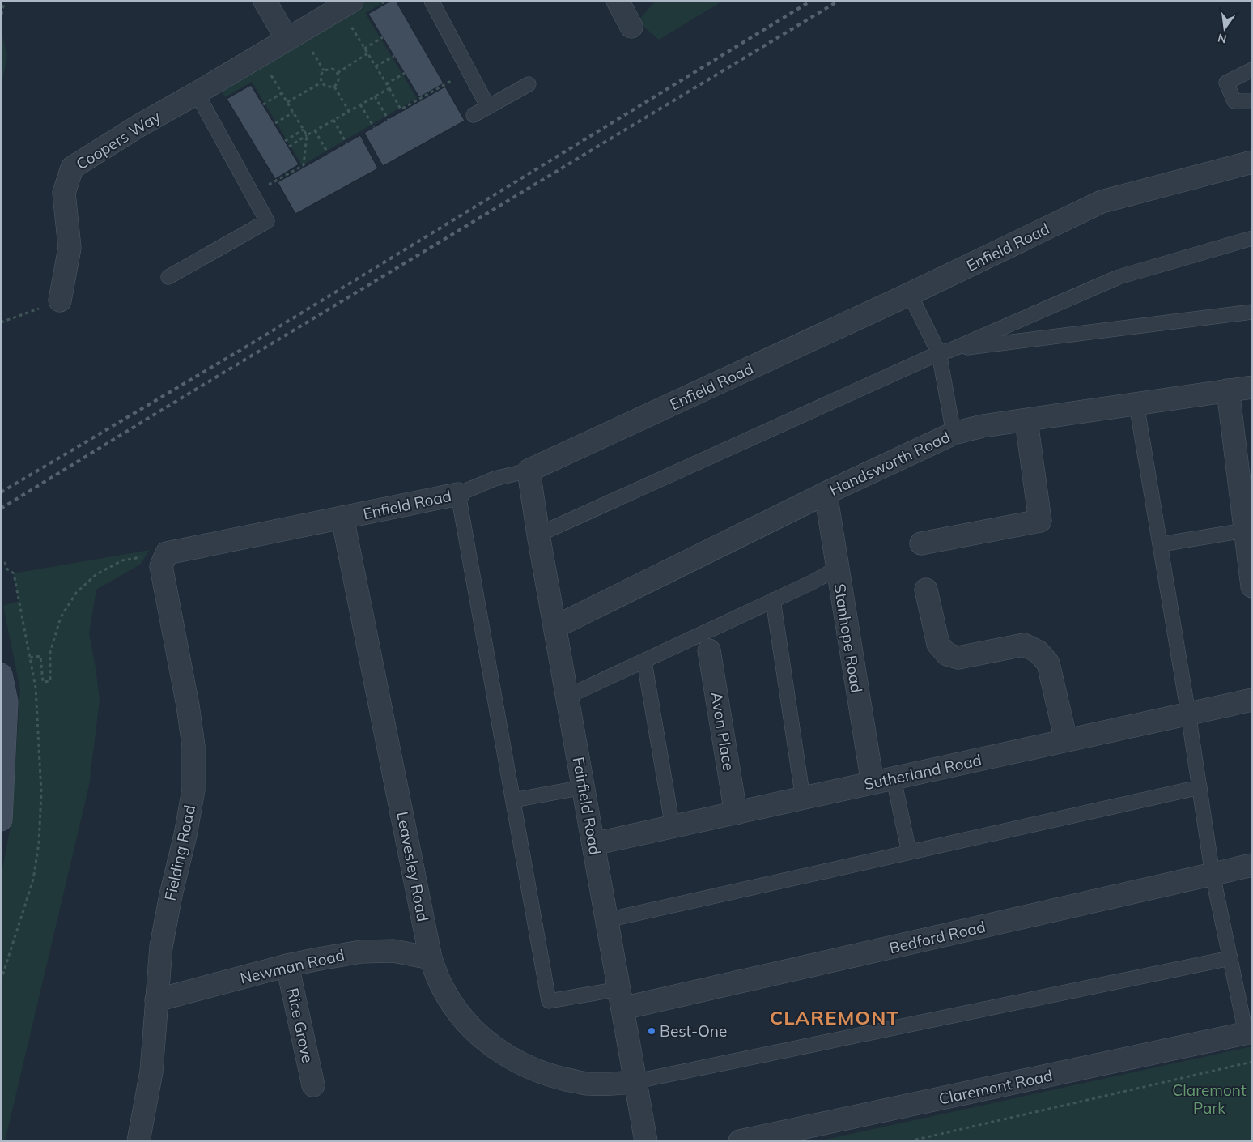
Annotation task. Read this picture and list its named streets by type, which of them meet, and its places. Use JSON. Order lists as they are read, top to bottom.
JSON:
{
  "streets": {
    "street": [
      "Coopers Way",
      "Enfield Road",
      "Handsworth Road",
      "Stanhope Road",
      "Avon Place",
      "Sutherland Road",
      "Fairfield Road",
      "Fielding Road",
      "Leavesley Road",
      "Bedford Road",
      "Newman Road",
      "Rice Grove",
      "Claremont Road"
    ]
  },
  "crossings": [
    ["Enfield Road", "Fairfield Road"],
    ["Enfield Road", "Fielding Road"],
    ["Enfield Road", "Leavesley Road"],
    ["Handsworth Road", "Stanhope Road"],
    ["Handsworth Road", "Fairfield Road"],
    ["Stanhope Road", "Sutherland Road"],
    ["Avon Place", "Sutherland Road"],
    ["Sutherland Road", "Fairfield Road"],
    ["Fairfield Road", "Leavesley Road"],
    ["Fairfield Road", "Bedford Road"],
    ["Fielding Road", "Newman Road"],
    ["Leavesley Road", "Newman Road"],
    ["Newman Road", "Rice Grove"]
  ],
  "districts": ["CLAREMONT"],
  "parks": ["Claremont Park"],
  "places": ["Best-One"],
  "north": "bottom"
}
